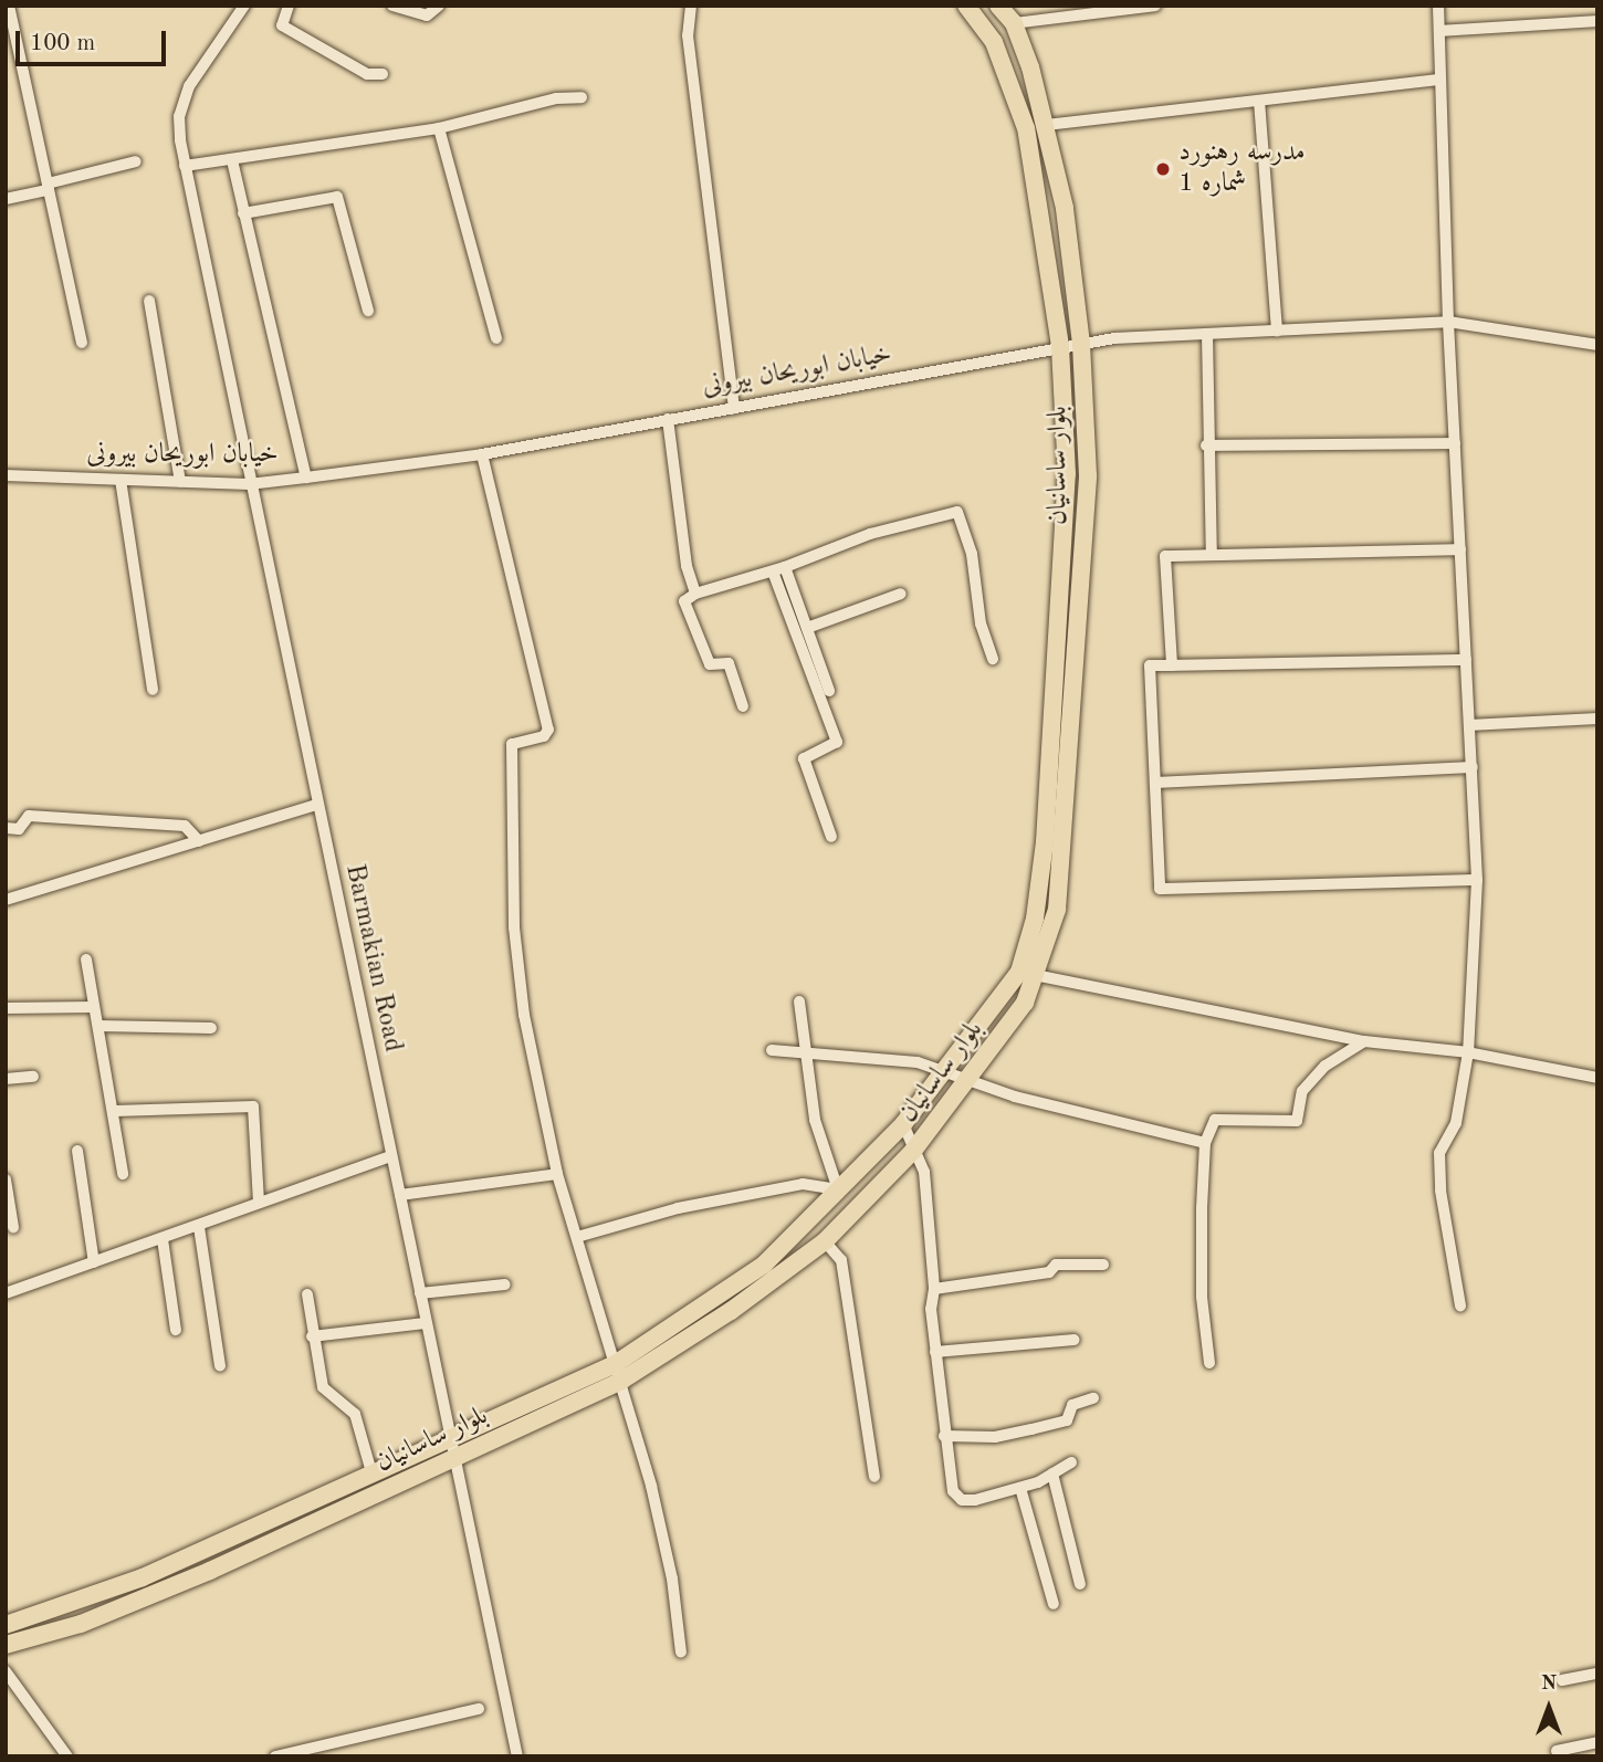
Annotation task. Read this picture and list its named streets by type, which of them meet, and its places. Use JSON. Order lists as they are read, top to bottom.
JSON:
{
  "streets": {
    "highway": ["بلوار ساسانیان"],
    "street": ["خیابان ابوریحان بیرونی", "Barmakian Road"]
  },
  "crossings": [
    ["خیابان ابوریحان بیرونی", "بلوار ساسانیان"],
    ["خیابان ابوریحان بیرونی", "Barmakian Road"],
    ["بلوار ساسانیان", "Barmakian Road"]
  ],
  "places": ["مدرسه رهنورد شماره 1"],
  "scale_bar": "100 m",
  "north": "top"
}
